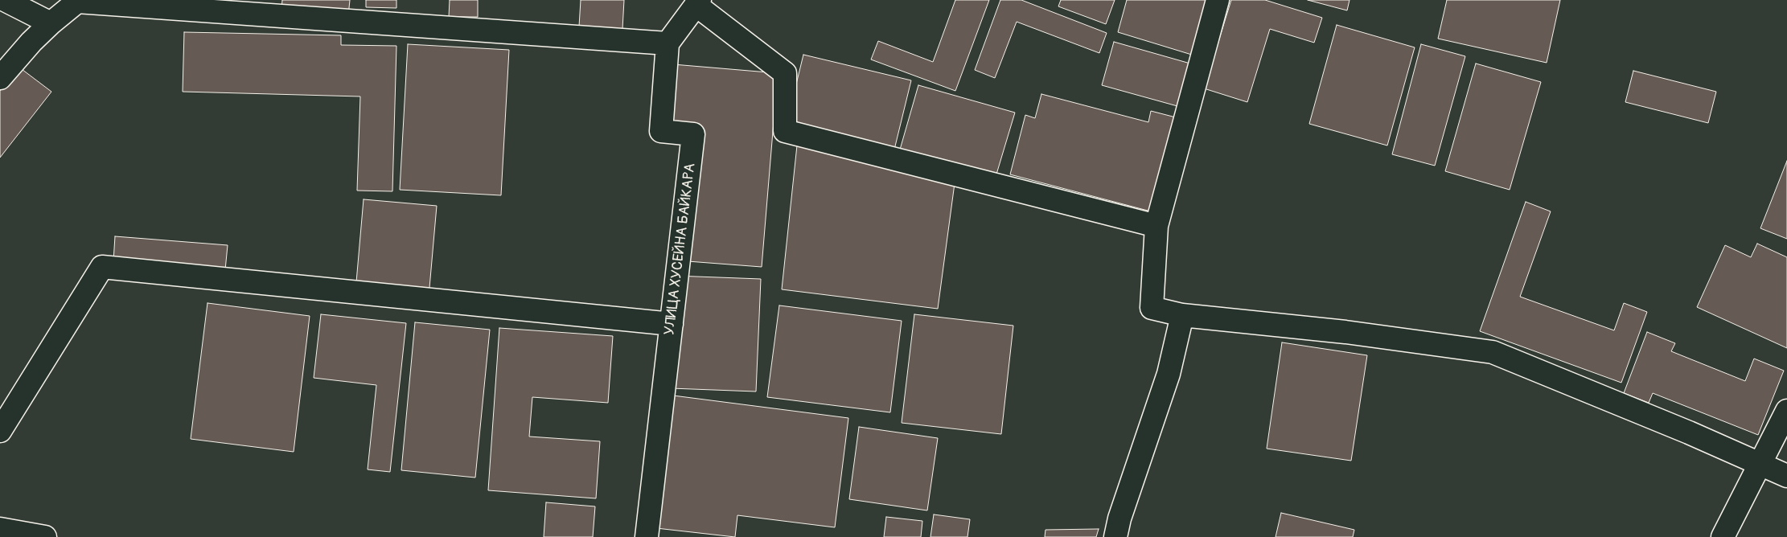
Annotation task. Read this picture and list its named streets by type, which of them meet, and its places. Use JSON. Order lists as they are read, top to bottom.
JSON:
{
  "streets": {
    "street": ["УЛИЦА ХУСЕЙНА БАЙКАРА"]
  }
}
